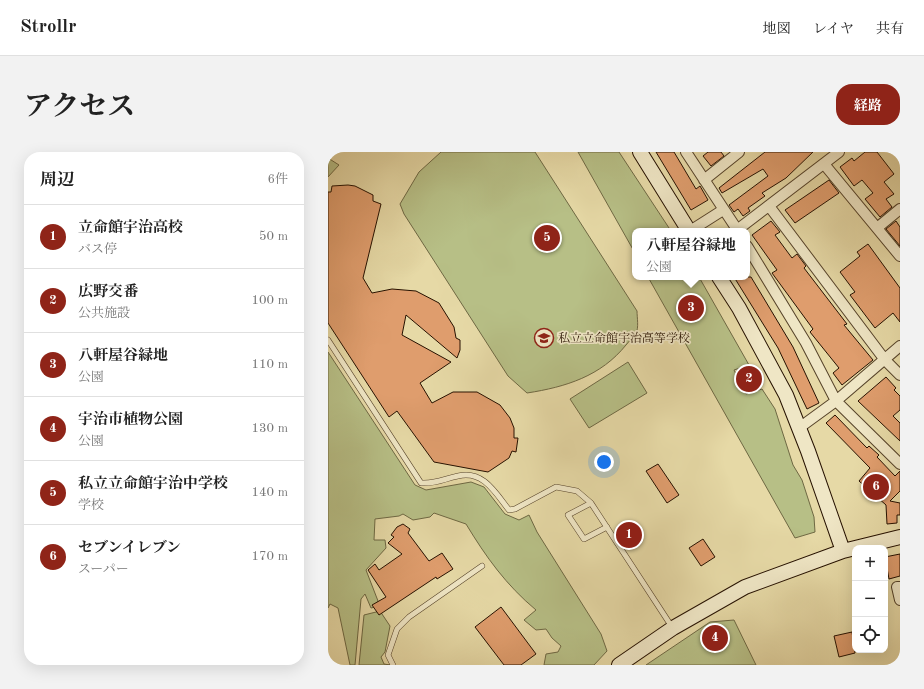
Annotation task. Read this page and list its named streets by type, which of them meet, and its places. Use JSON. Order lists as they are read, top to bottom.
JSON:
{
  "places": {
    "school or university": ["私立立命館宇治高等学校"]
  },
  "page": {
    "header": "Strollr",
    "nav": ["地図", "レイヤ", "共有"],
    "title": "アクセス",
    "buttons": "経路",
    "heading": ["周辺", "6件"],
    "list": [
      {
        "mark": "1",
        "name": "立命館宇治高校",
        "note": "バス停",
        "value": "50 m"
      },
      {
        "mark": "2",
        "name": "広野交番",
        "note": "公共施設",
        "value": "100 m"
      },
      {
        "mark": "3",
        "name": "八軒屋谷緑地",
        "note": "公園",
        "value": "110 m"
      },
      {
        "mark": "4",
        "name": "宇治市植物公園",
        "note": "公園",
        "value": "130 m"
      },
      {
        "mark": "5",
        "name": "私立立命館宇治中学校",
        "note": "学校",
        "value": "140 m"
      },
      {
        "mark": "6",
        "name": "セブンイレブン",
        "note": "スーパー",
        "value": "170 m"
      }
    ],
    "pins": [
      "5",
      "3",
      "2",
      "6",
      "1",
      "4"
    ],
    "popup": ["八軒屋谷緑地", "公園"],
    "map_buttons": ["+", "−"]
  }
}
